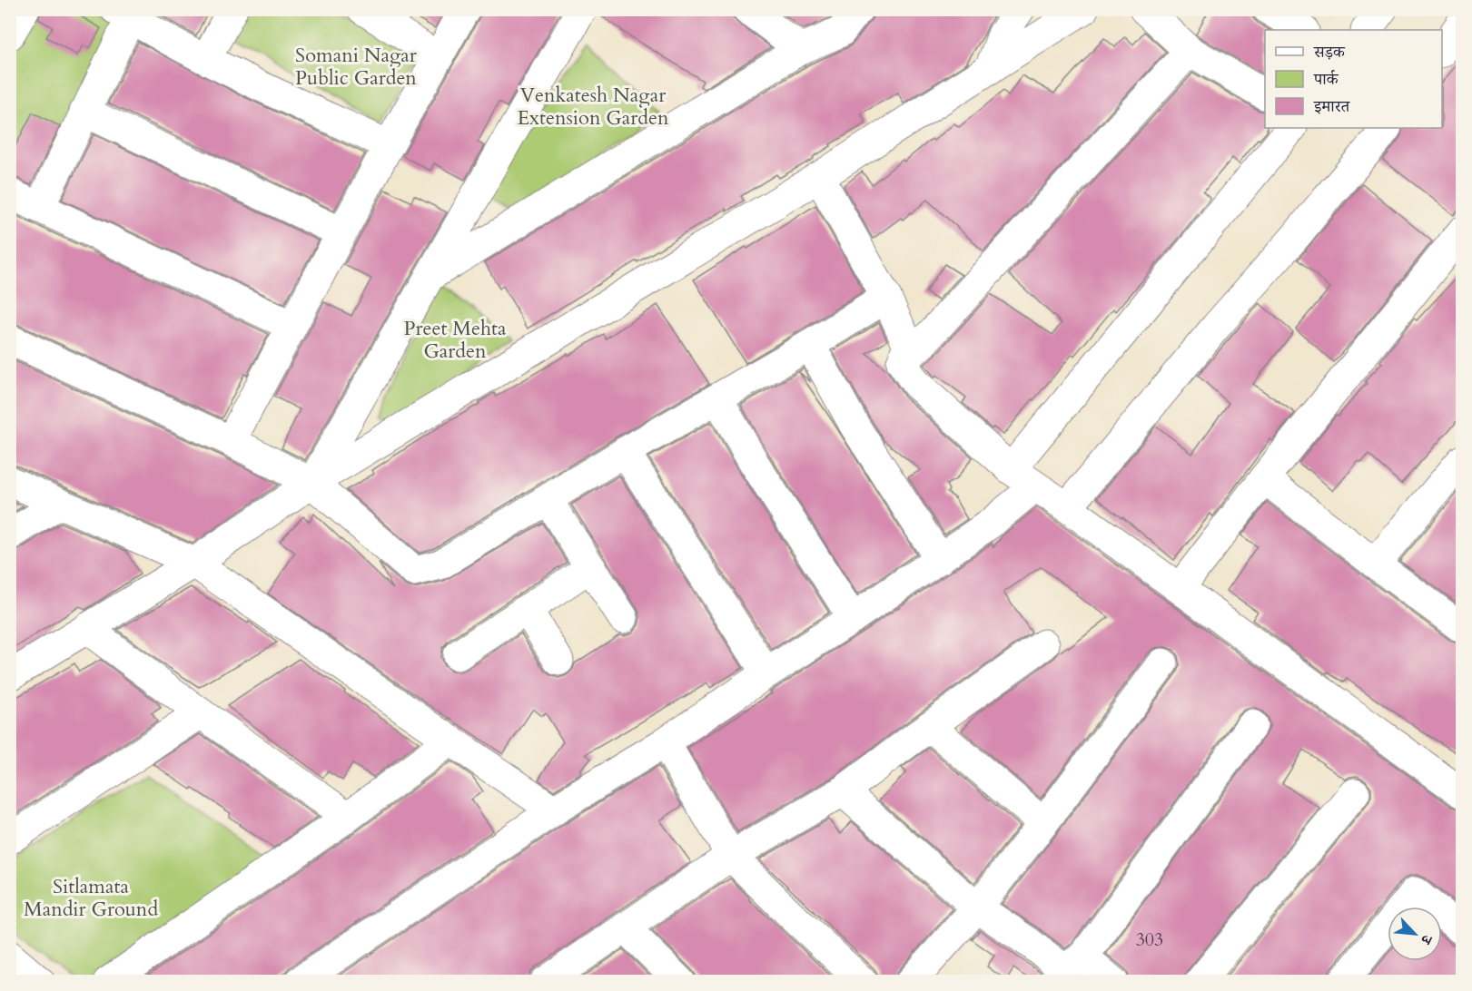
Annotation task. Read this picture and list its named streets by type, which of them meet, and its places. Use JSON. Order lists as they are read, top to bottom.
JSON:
{
  "parks": [
    "Somani Nagar Public Garden",
    "Venkatesh Nagar Extension Garden",
    "Preet Mehta Garden",
    "Sitlamata Mandir Ground"
  ],
  "house_numbers": ["303"],
  "legend": ["सड़क", "पार्क", "इमारत"],
  "north": "bottom right"
}
